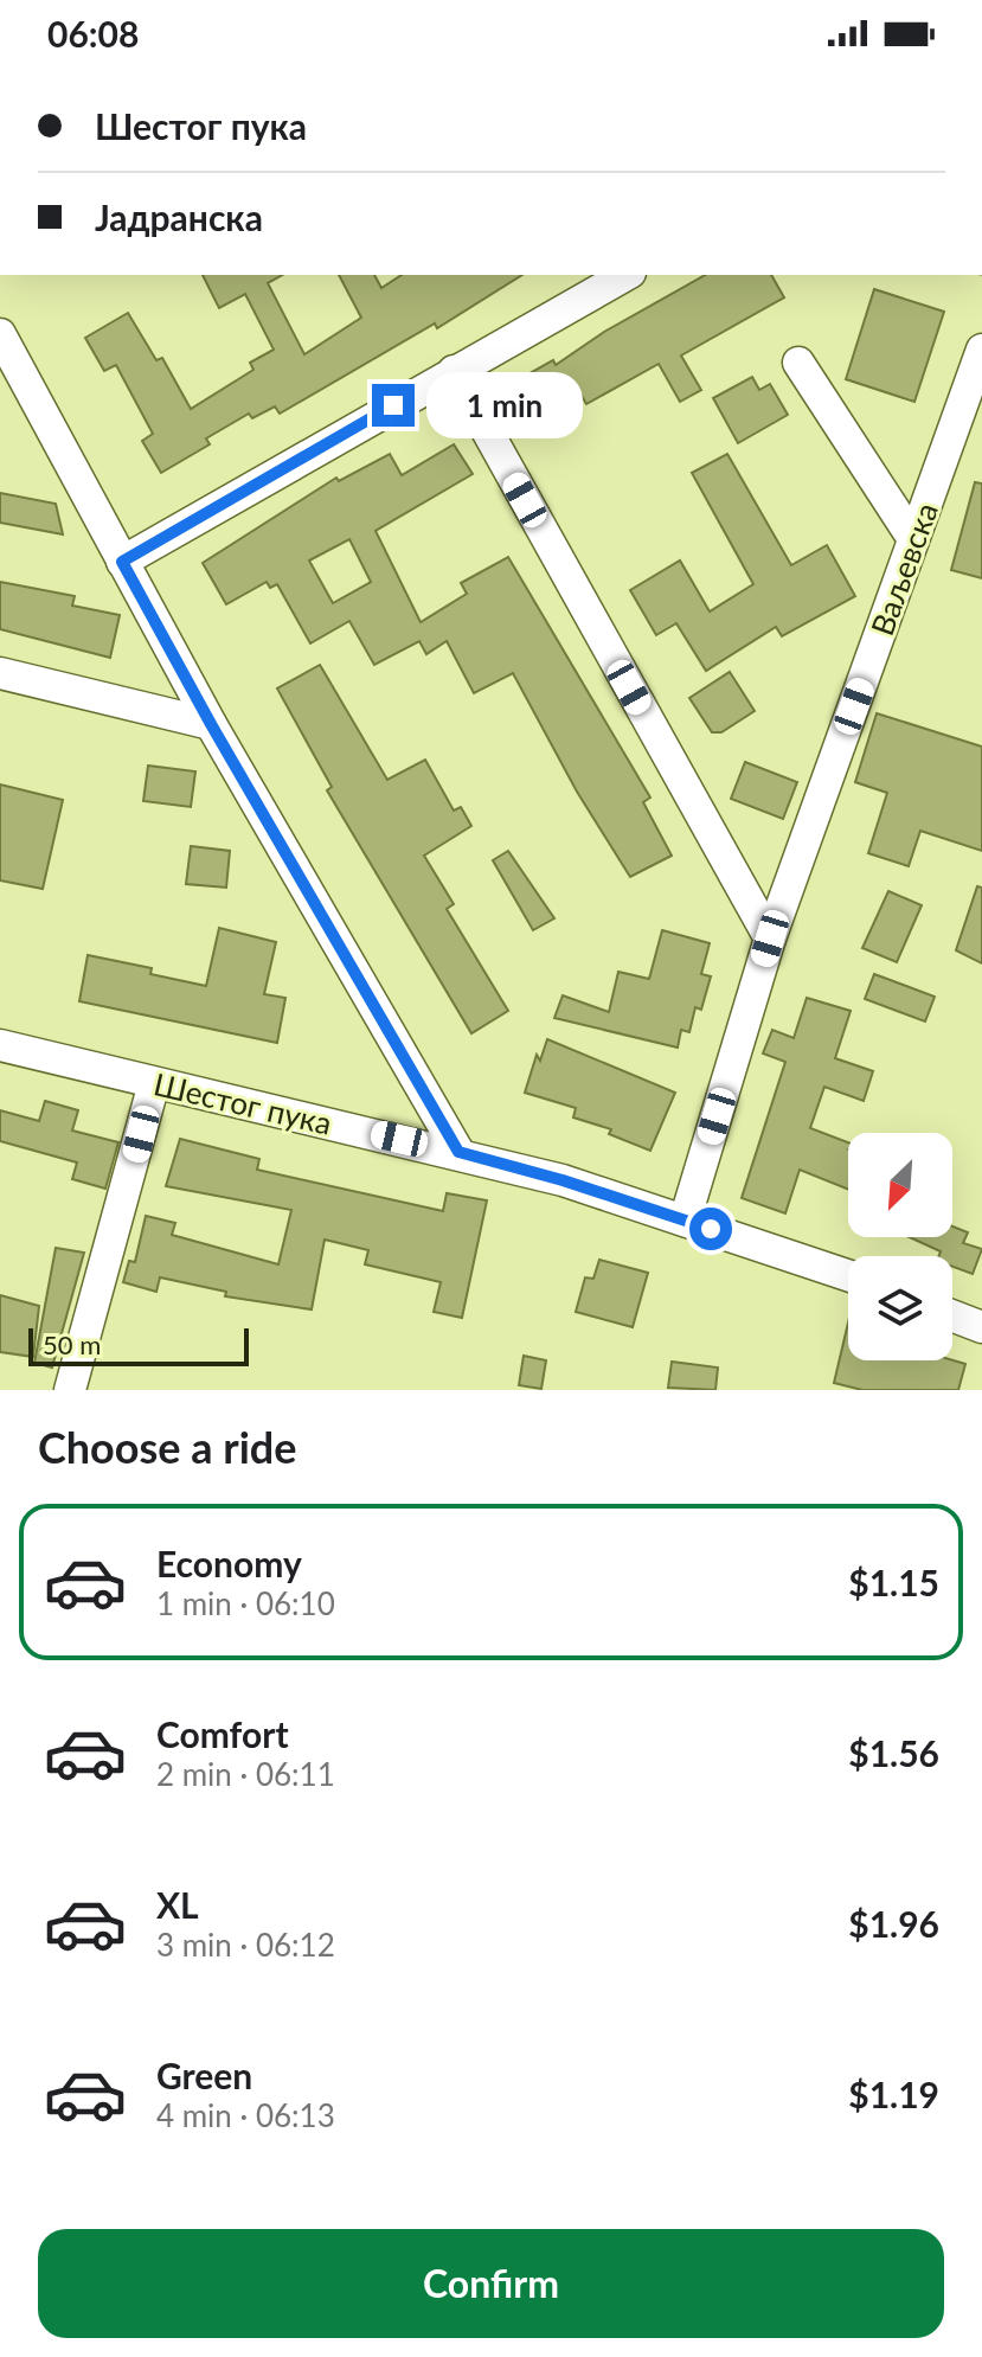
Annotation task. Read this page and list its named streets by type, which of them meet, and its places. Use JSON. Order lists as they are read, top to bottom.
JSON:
{
  "streets": {
    "street": ["Ваљевска", "Шестог пука"]
  },
  "crossings": [
    ["Ваљевска", "Шестог пука"]
  ],
  "scale_bar": "50 m",
  "north": "bottom left",
  "page": {
    "status": "06:08",
    "banner": ["Шестог пука", "Јадранска"],
    "bubble": "1 min",
    "scale": "50 m",
    "heading": "Choose a ride",
    "list": [
      {
        "name": "Economy",
        "note": "1 min · 06:10",
        "value": "$1.15"
      },
      {
        "name": "Comfort",
        "note": "2 min · 06:11",
        "value": "$1.56"
      },
      {
        "name": "XL",
        "note": "3 min · 06:12",
        "value": "$1.96"
      },
      {
        "name": "Green",
        "note": "4 min · 06:13",
        "value": "$1.19"
      }
    ],
    "buttons": "Confirm"
  }
}
